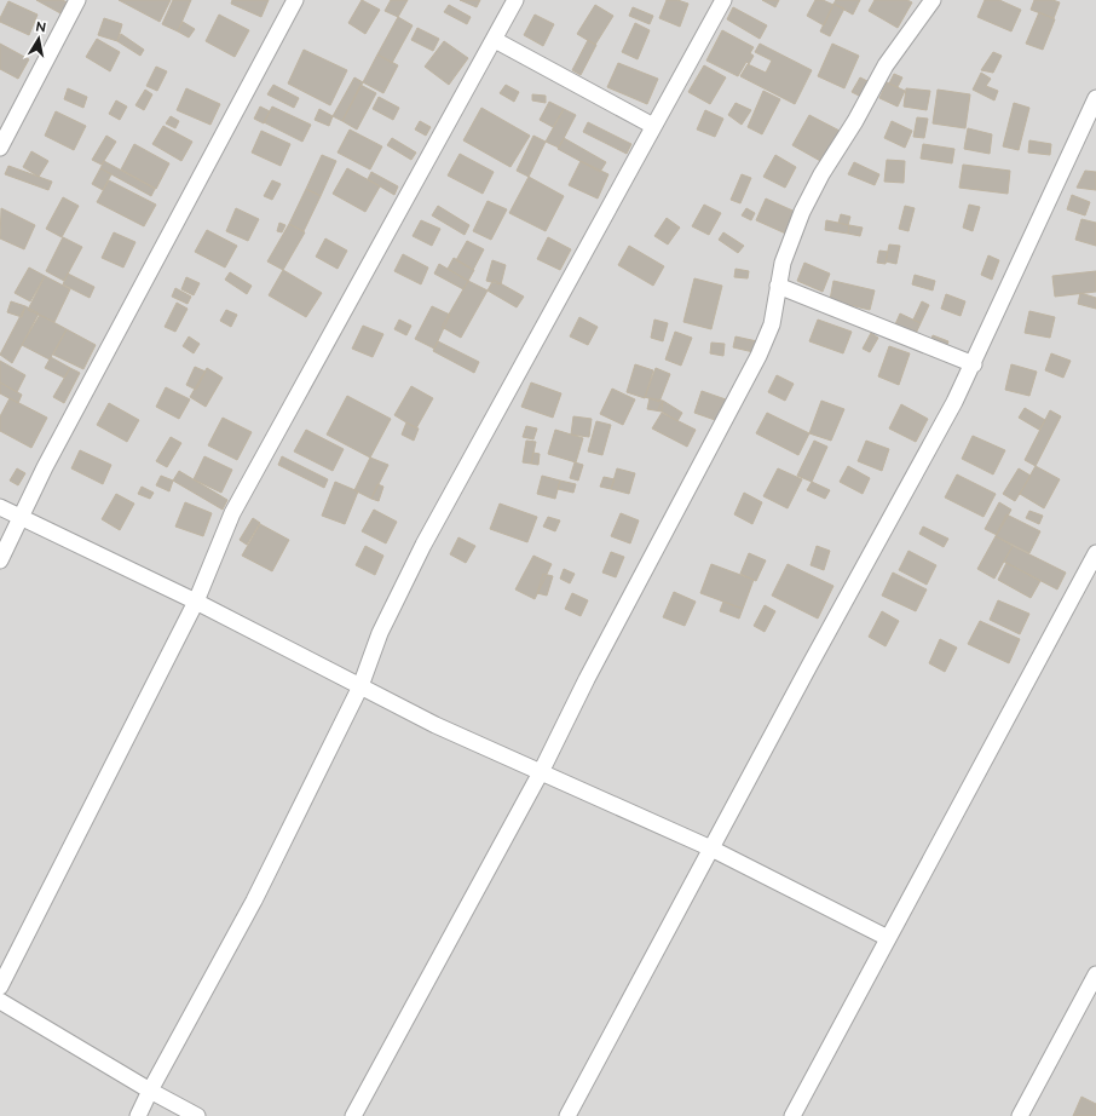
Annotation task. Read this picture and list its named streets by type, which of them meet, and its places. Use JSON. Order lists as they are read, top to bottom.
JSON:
{
  "north": "top"
}
